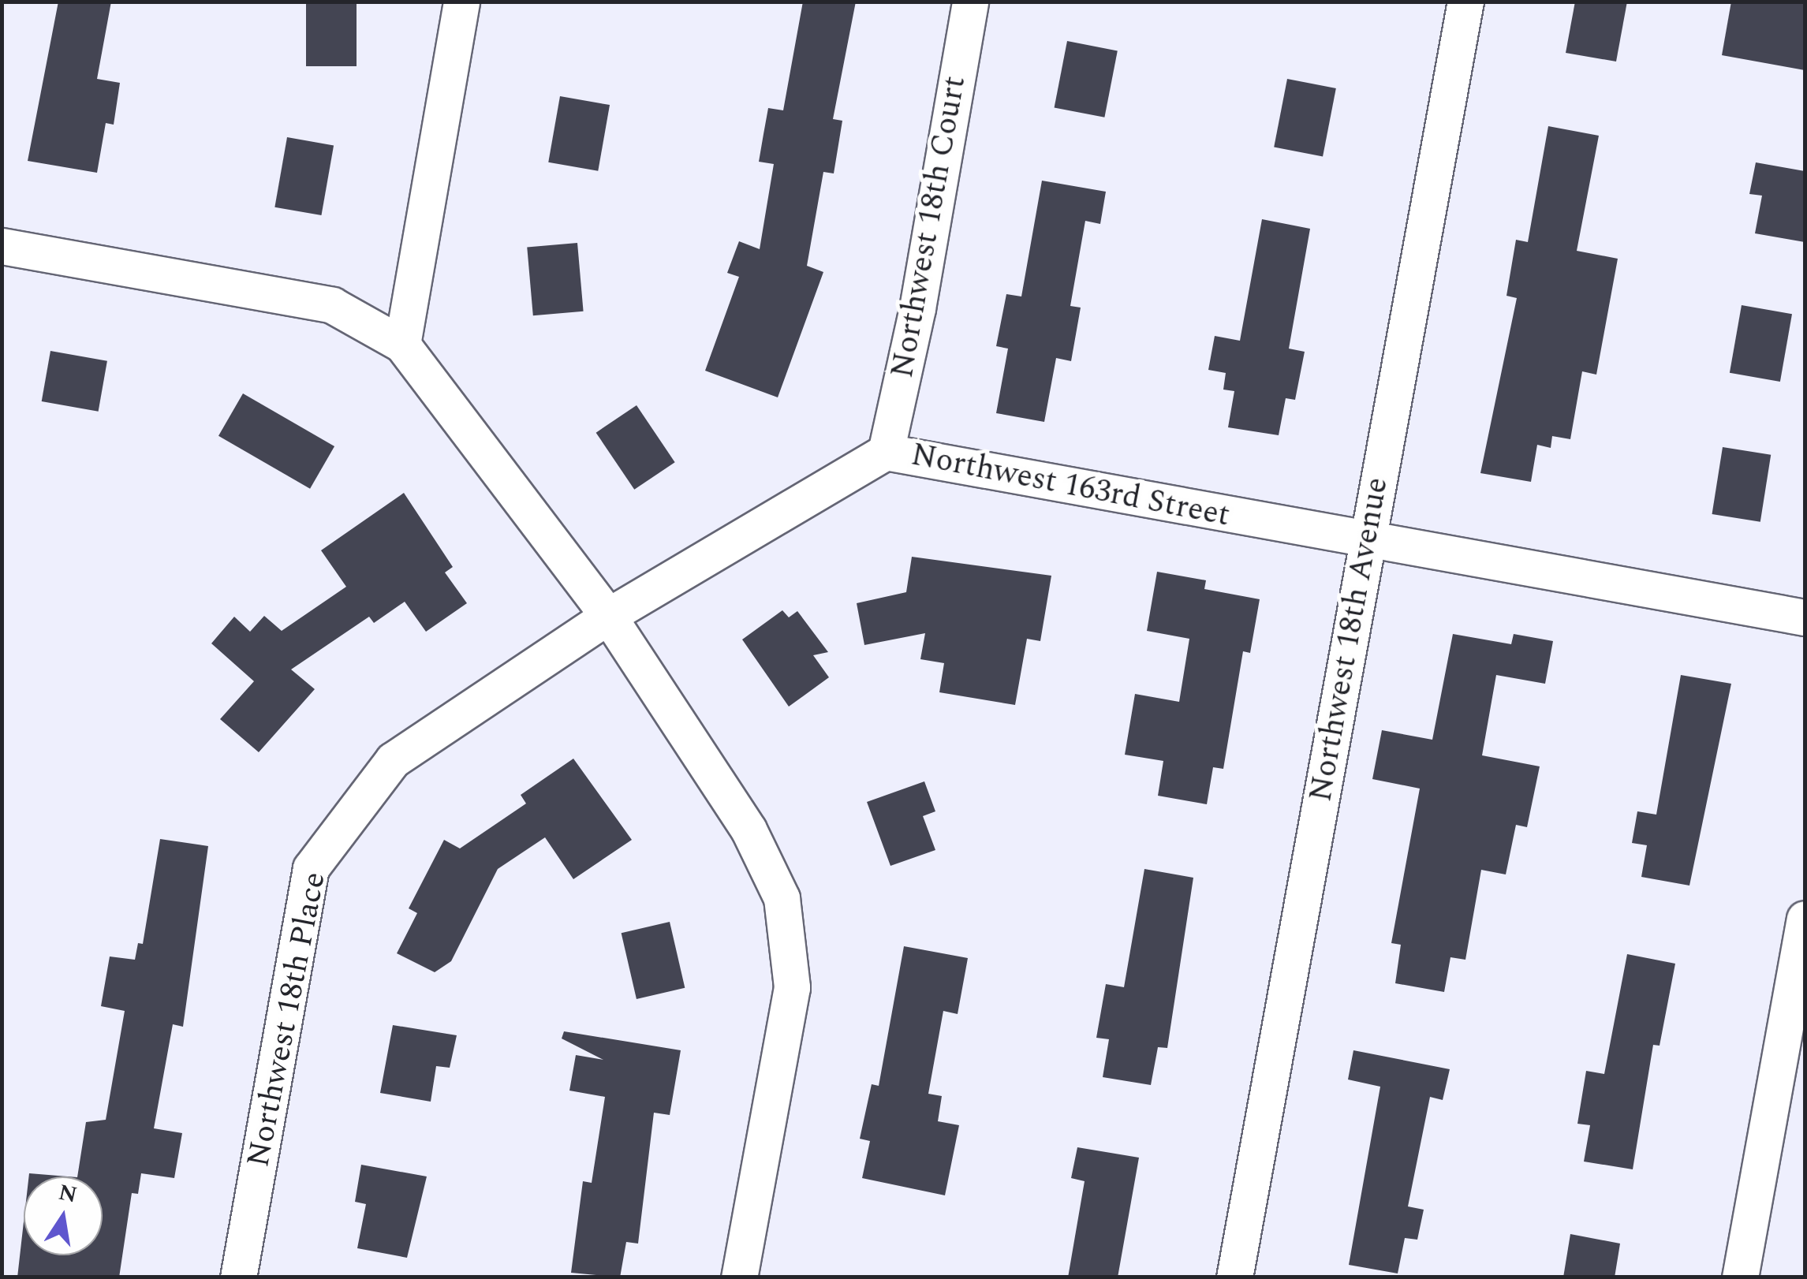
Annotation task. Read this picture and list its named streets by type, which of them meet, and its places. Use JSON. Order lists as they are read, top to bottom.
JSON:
{
  "streets": {
    "street": [
      "Northwest 18th Court",
      "Northwest 163rd Street",
      "Northwest 18th Avenue",
      "Northwest 18th Place"
    ]
  },
  "crossings": [
    ["Northwest 18th Court", "Northwest 163rd Street"],
    ["Northwest 163rd Street", "Northwest 18th Avenue"],
    ["Northwest 163rd Street", "Northwest 18th Place"]
  ],
  "north": "top"
}
